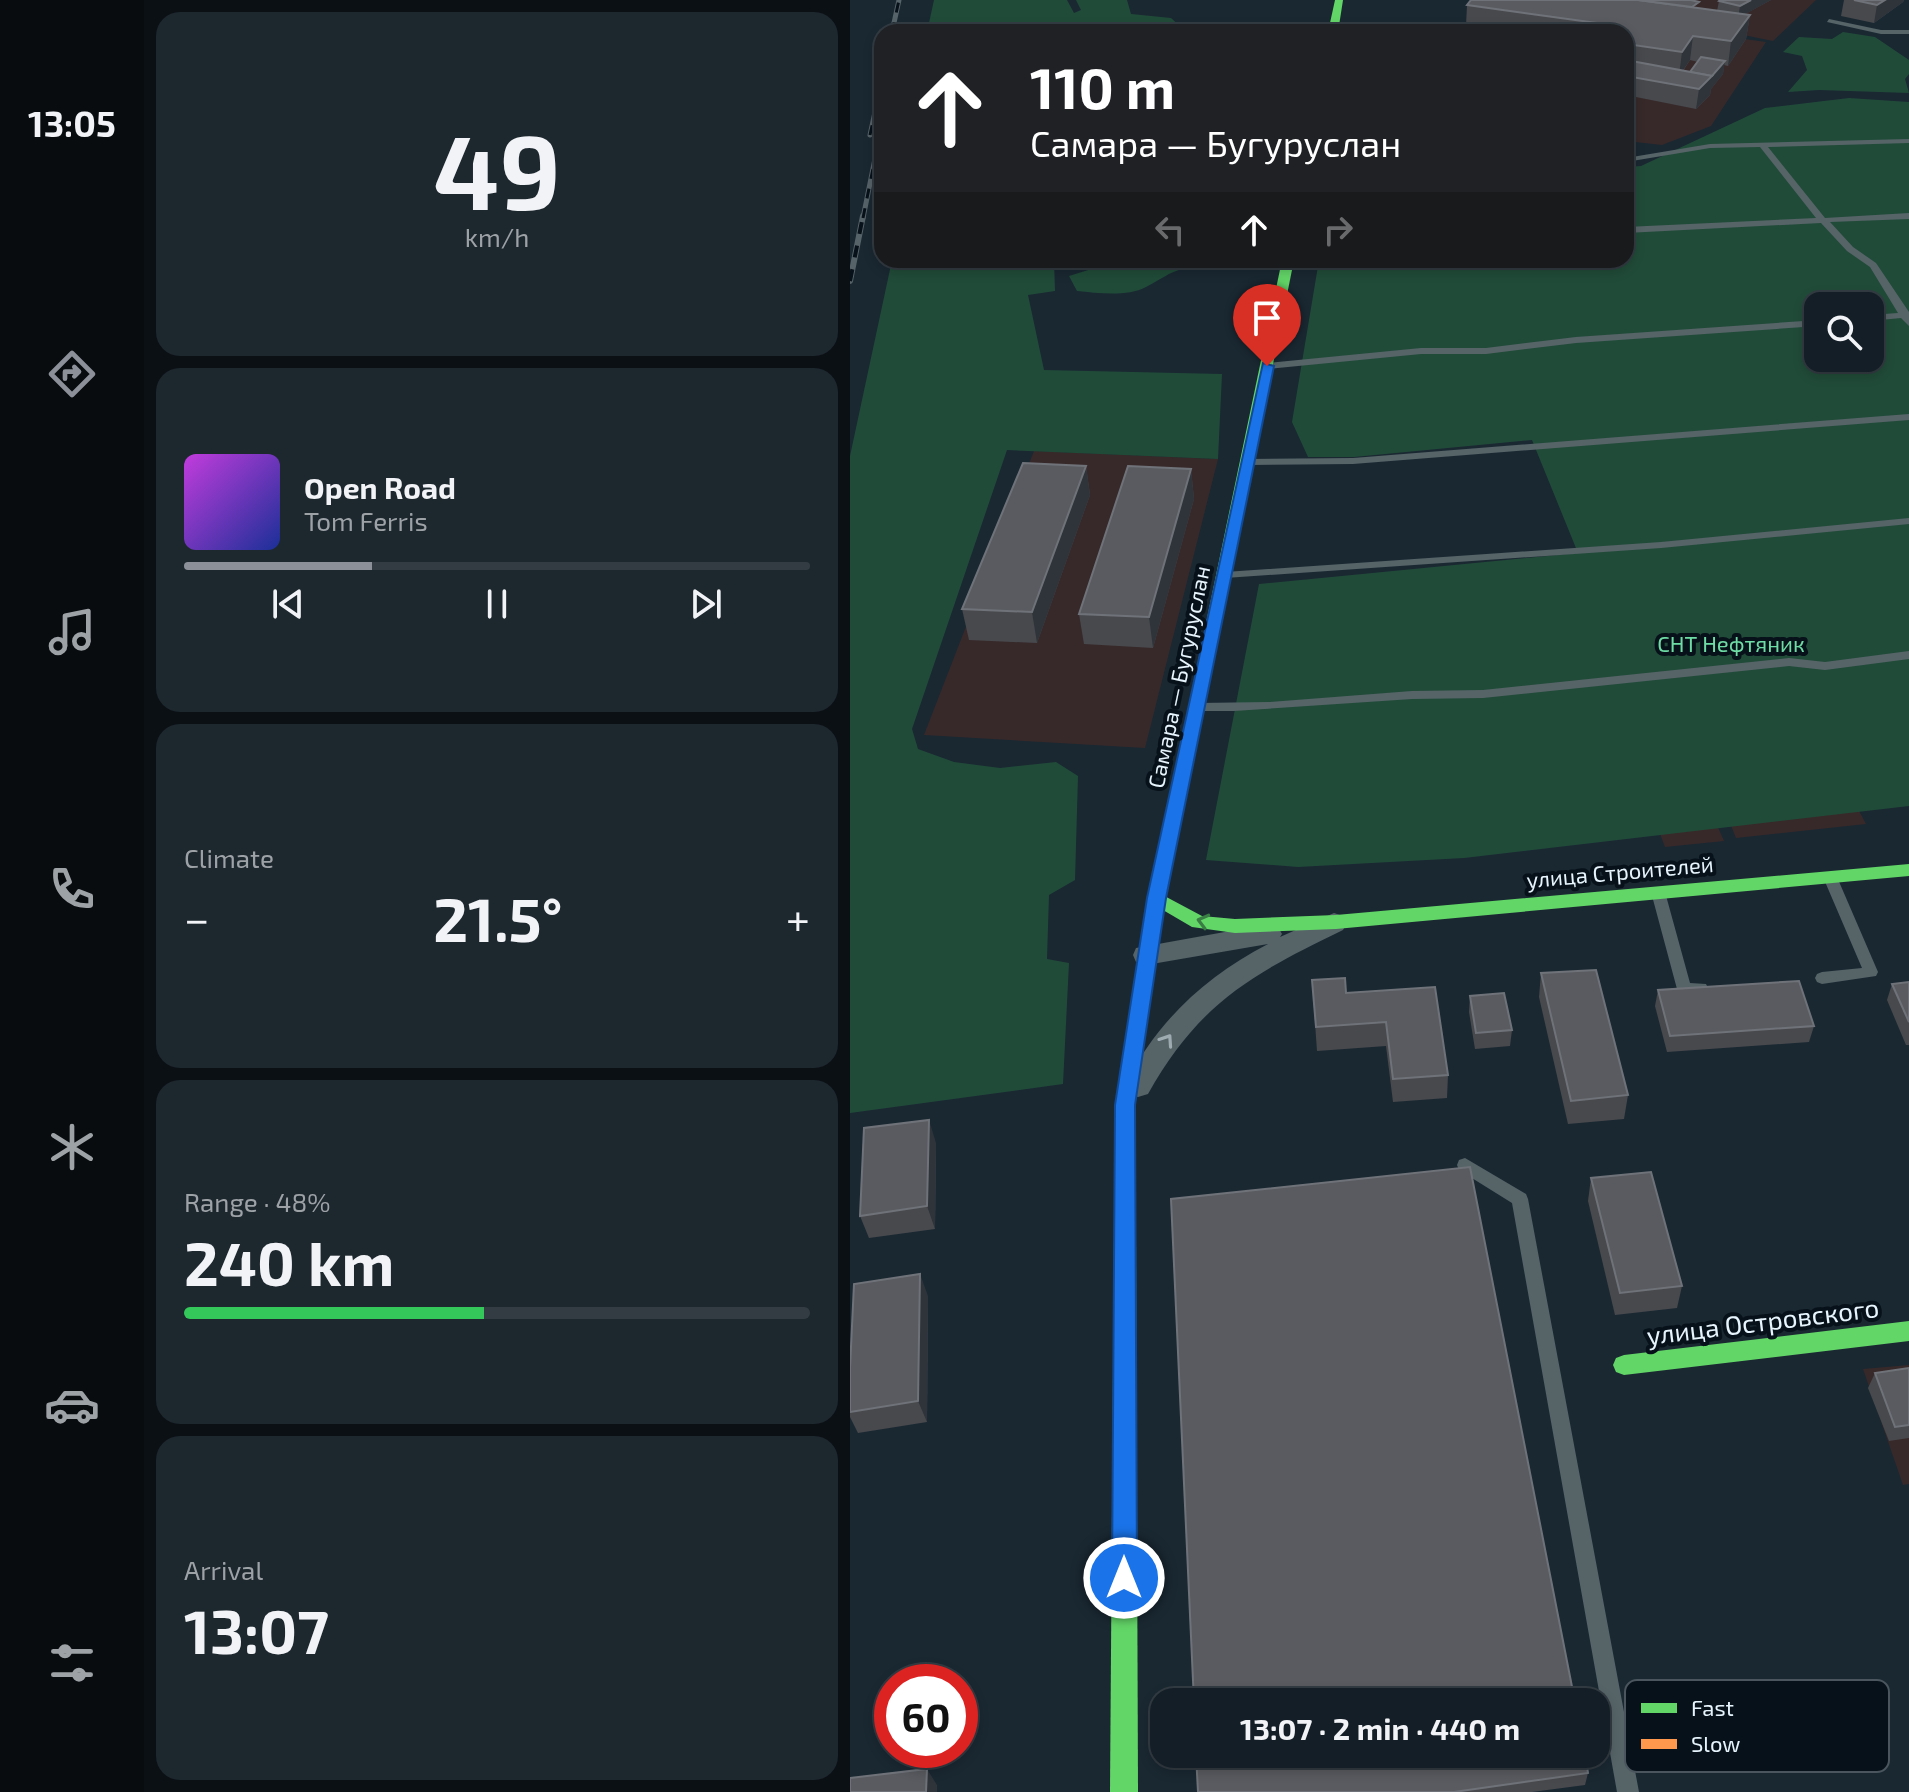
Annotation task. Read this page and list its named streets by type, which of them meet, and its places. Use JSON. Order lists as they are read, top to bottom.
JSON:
{
  "streets": {
    "main road": ["Самара — Бугуруслан", "улица Строителей", "улица Островского"]
  },
  "crossings": [
    ["Самара — Бугуруслан", "улица Строителей"]
  ],
  "parks": ["СНТ Нефтяник"],
  "legend": ["Fast", "Slow"],
  "page": {
    "tabs": "13:05",
    "tile": [
      ["49", "km/h"],
      "Climate",
      ["Range · 48%", "240 km"],
      ["Arrival", "13:07"]
    ],
    "turn": ["110 m", "Самара — Бугуруслан"],
    "song": ["Open Road", "Tom Ferris"],
    "heat": ["−", "21.5°", "+"],
    "limit": "60",
    "trip": "13:07 · 2 min · 440 m"
  }
}
